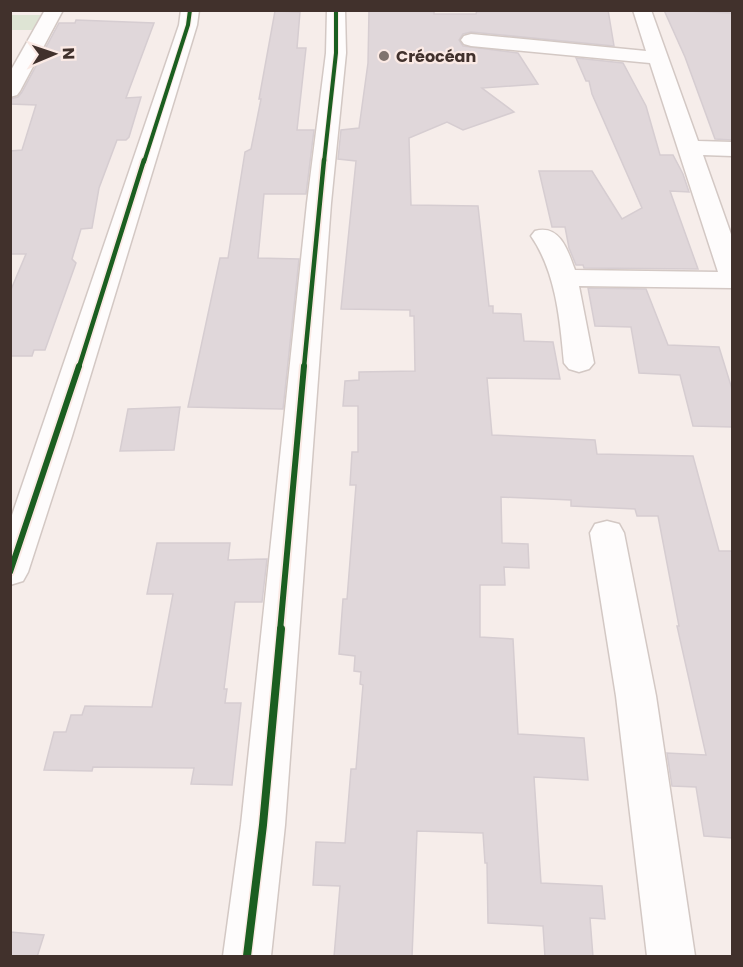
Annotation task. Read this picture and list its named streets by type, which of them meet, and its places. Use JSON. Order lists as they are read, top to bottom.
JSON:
{
  "places": ["Créocéan"],
  "north": "right"
}
